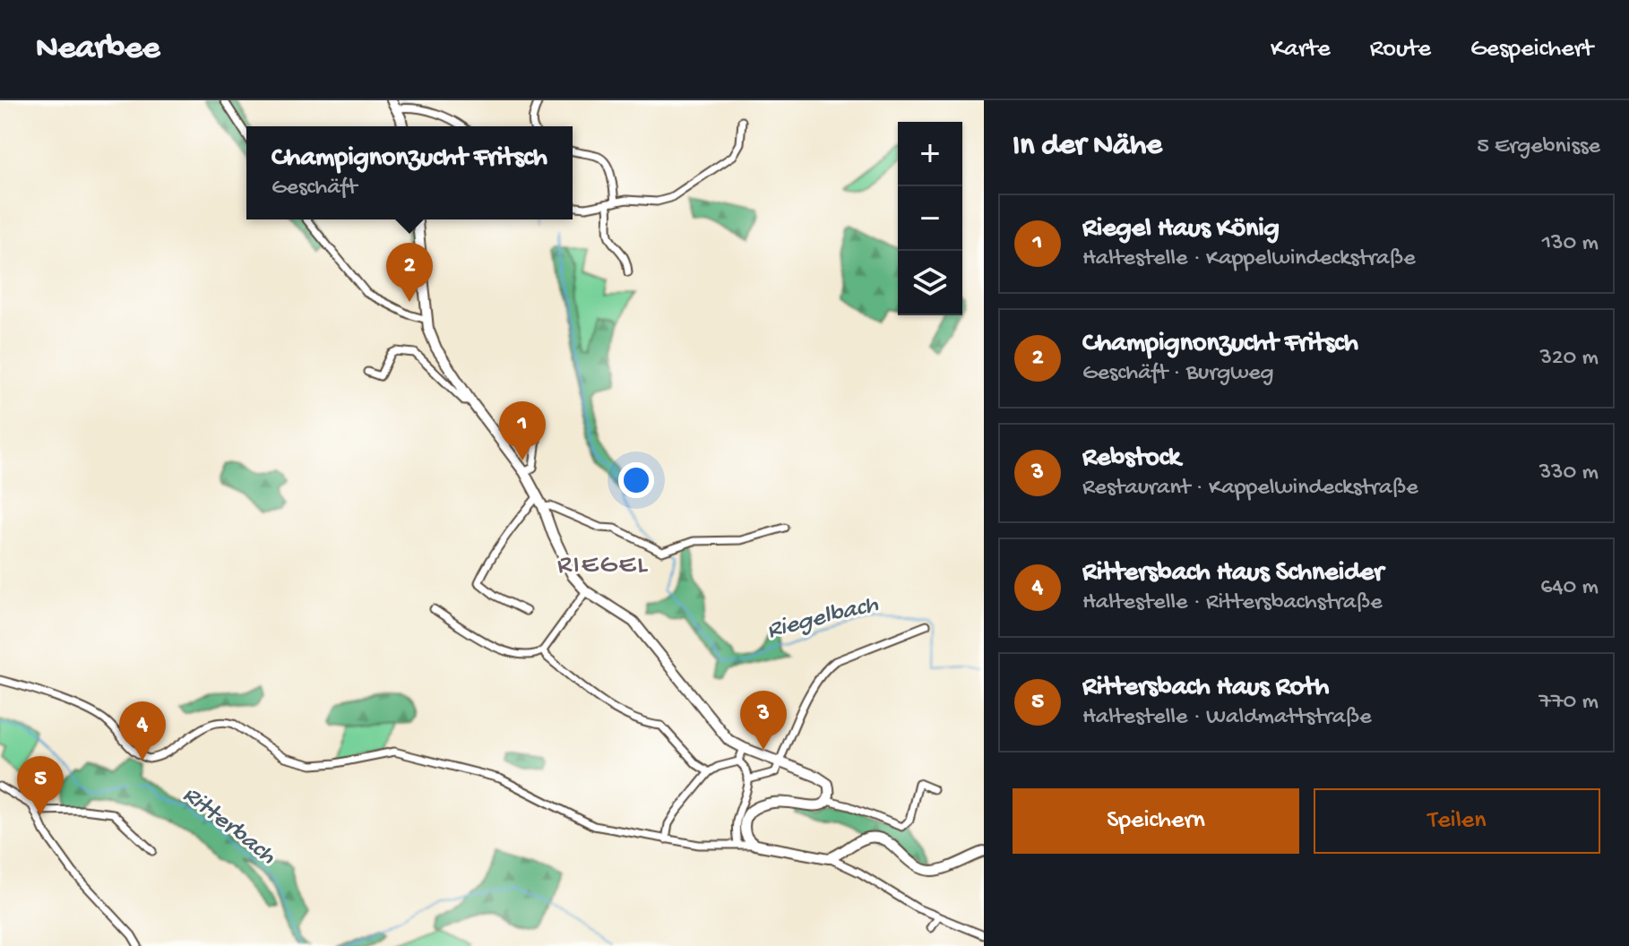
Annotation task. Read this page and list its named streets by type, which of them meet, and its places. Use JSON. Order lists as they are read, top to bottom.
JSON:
{
  "districts": ["RIEGEL"],
  "water": ["Riegelbach", "Ritterbach"],
  "page": {
    "header": "Nearbee",
    "nav": ["Karte", "Route", "Gespeichert"],
    "heading": ["In der Nähe", "5 Ergebnisse"],
    "map_buttons": ["+", "−"],
    "popup": ["Champignonzucht Fritsch", "Geschäft"],
    "list": [
      {
        "mark": "1",
        "name": "Riegel Haus König",
        "note": "Haltestelle · Kappelwindeckstraße",
        "value": "130 m"
      },
      {
        "mark": "2",
        "name": "Champignonzucht Fritsch",
        "note": "Geschäft · Burgweg",
        "value": "320 m"
      },
      {
        "mark": "3",
        "name": "Rebstock",
        "note": "Restaurant · Kappelwindeckstraße",
        "value": "330 m"
      },
      {
        "mark": "4",
        "name": "Rittersbach Haus Schneider",
        "note": "Haltestelle · Rittersbachstraße",
        "value": "640 m"
      },
      {
        "mark": "5",
        "name": "Rittersbach Haus Roth",
        "note": "Haltestelle · Waldmattstraße",
        "value": "770 m"
      }
    ],
    "pins": [
      "2",
      "1",
      "3",
      "4",
      "5"
    ],
    "buttons": ["Speichern", "Teilen"]
  }
}
